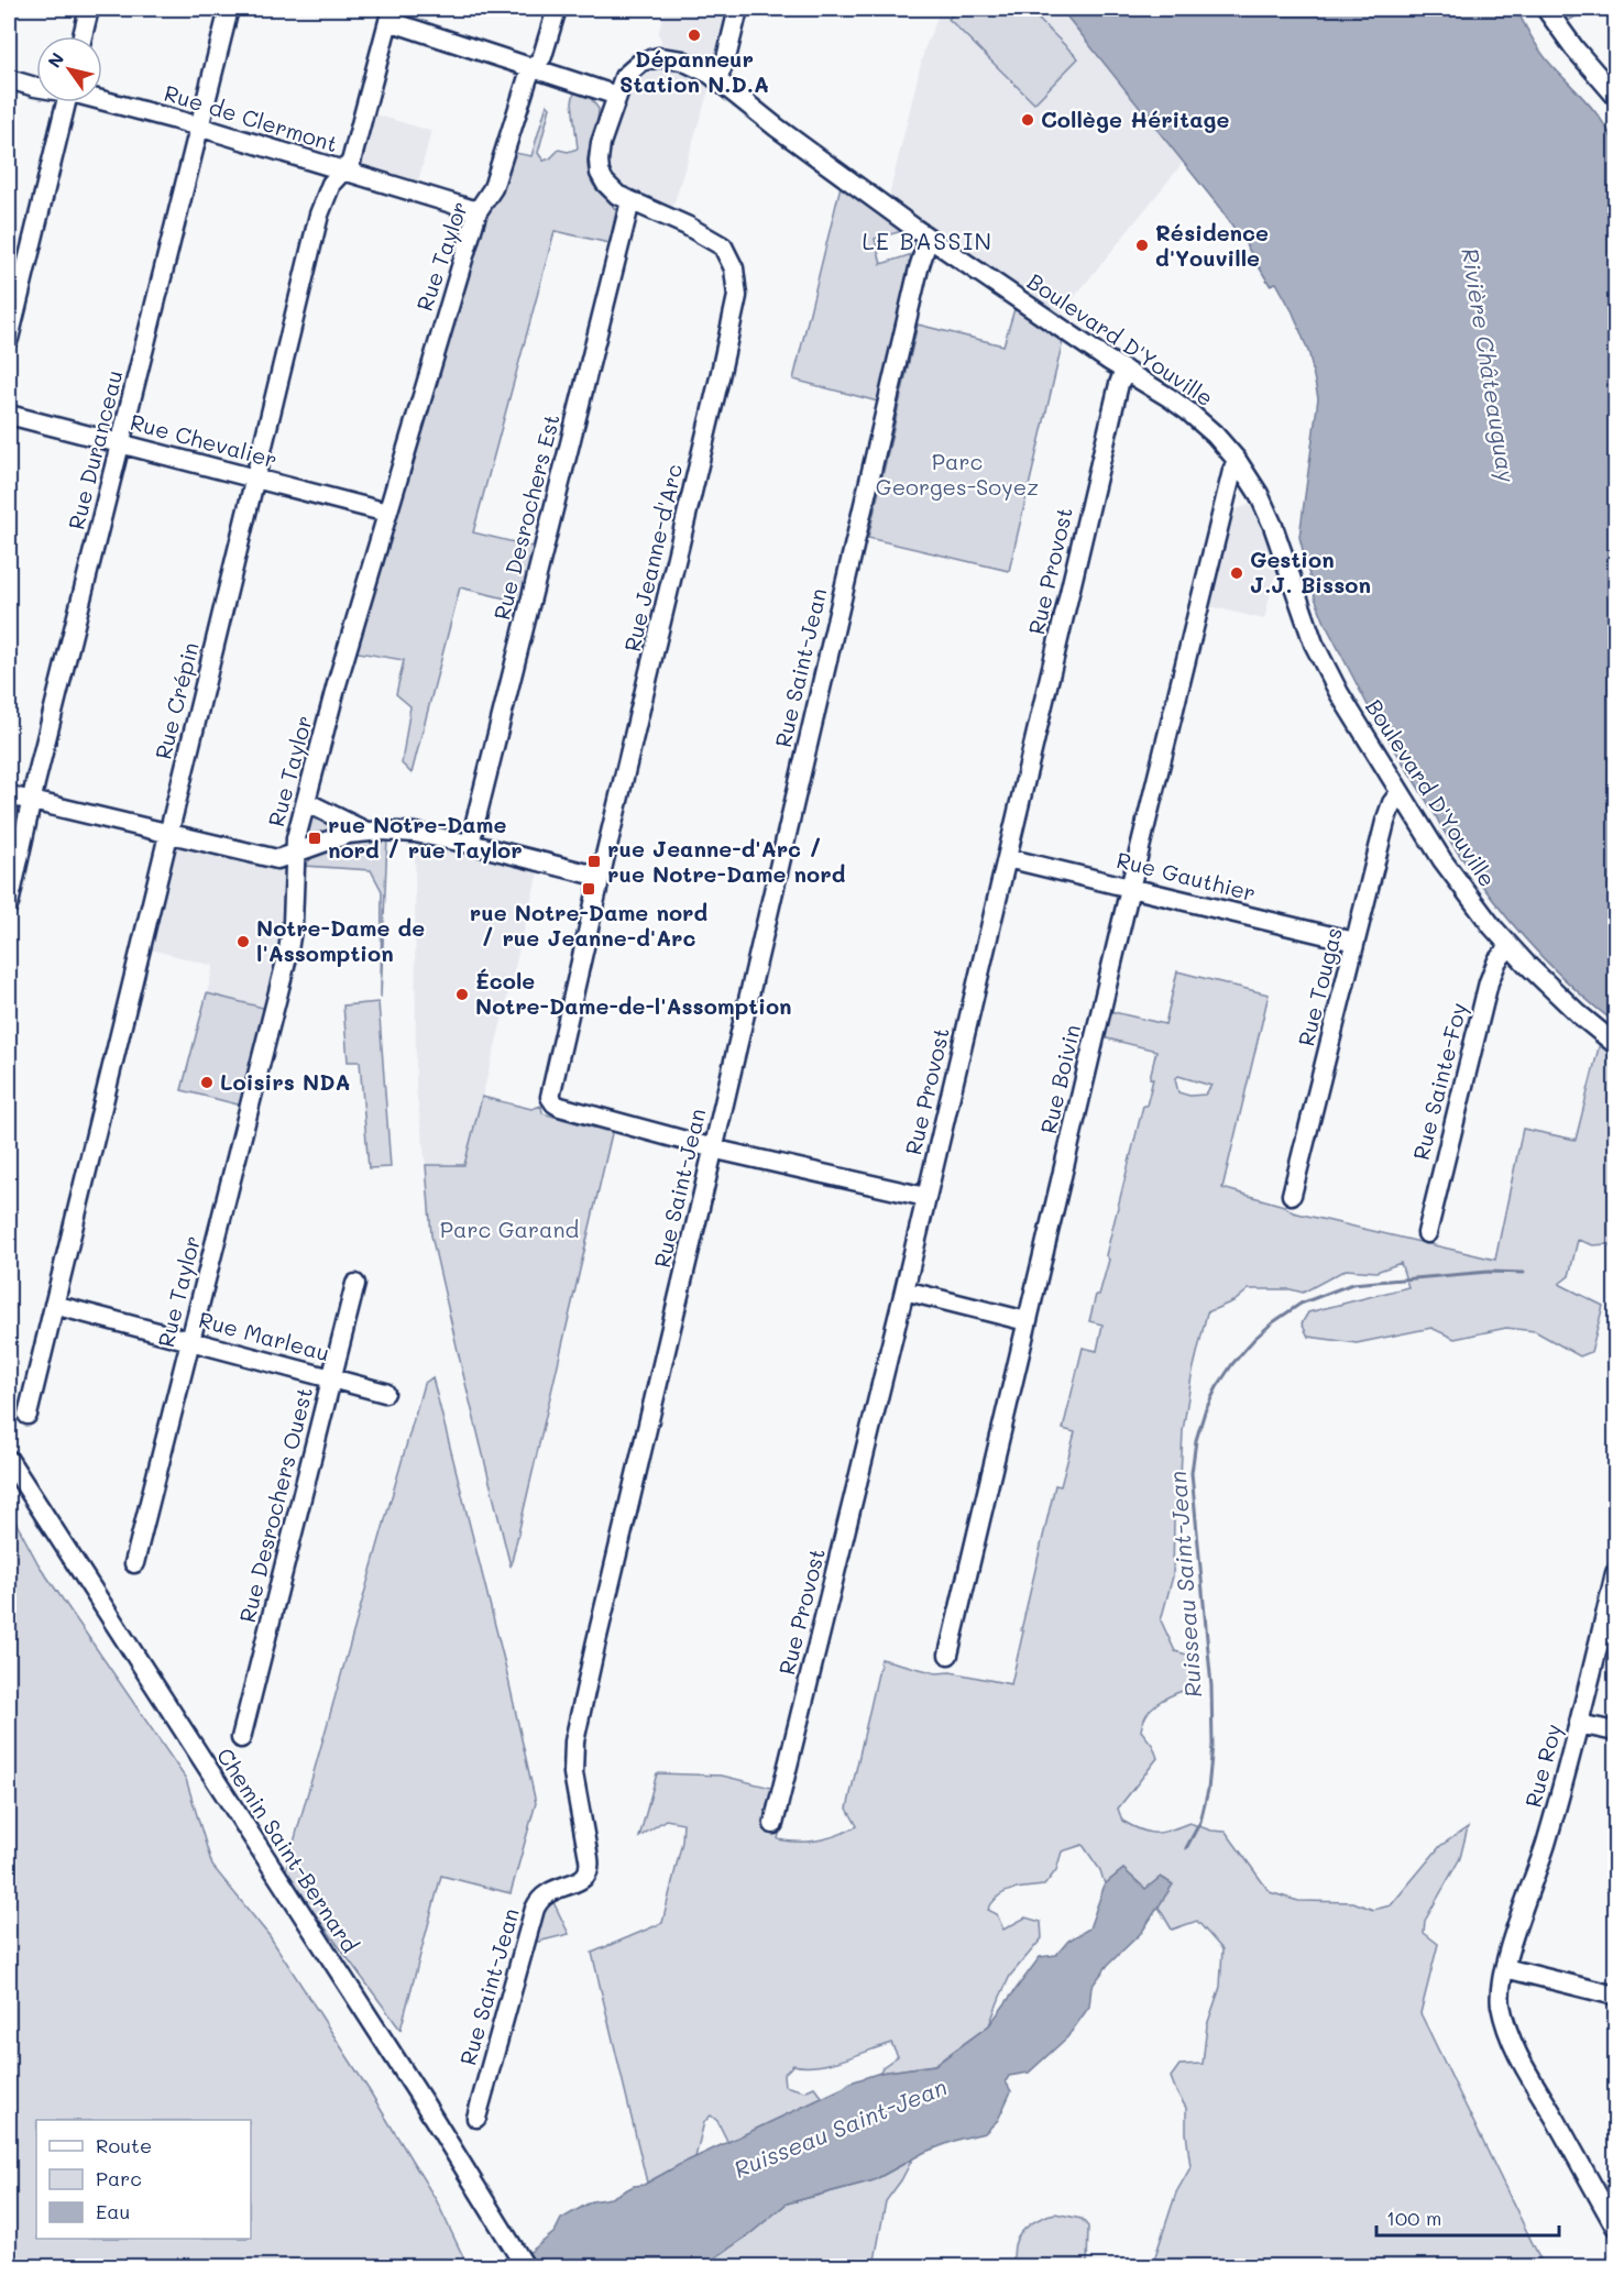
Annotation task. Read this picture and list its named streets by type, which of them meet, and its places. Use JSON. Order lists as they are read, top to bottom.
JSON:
{
  "streets": {
    "street": [
      "Rue de Clermont",
      "Rue Taylor",
      "Boulevard D'Youville",
      "Rue Chevalier",
      "Rue Duranceau",
      "Rue Desrochers Est",
      "Rue Jeanne-d'Arc",
      "Rue Provost",
      "Rue Saint-Jean",
      "Rue Crépin",
      "Rue Gauthier",
      "Rue Tougas",
      "Rue Boivin",
      "Rue Sainte-Foy",
      "Rue Marleau",
      "Rue Desrochers Ouest",
      "Rue Roy",
      "Chemin Saint-Bernard"
    ]
  },
  "crossings": [
    ["Rue de Clermont", "Rue Taylor"],
    ["Rue de Clermont", "Rue Duranceau"],
    ["Rue de Clermont", "Rue Crépin"],
    ["Rue Taylor", "Rue Chevalier"],
    ["Rue Taylor", "Rue Marleau"],
    ["Boulevard D'Youville", "Rue Jeanne-d'Arc"],
    ["Boulevard D'Youville", "Rue Provost"],
    ["Boulevard D'Youville", "Rue Saint-Jean"],
    ["Boulevard D'Youville", "Rue Tougas"],
    ["Boulevard D'Youville", "Rue Boivin"],
    ["Boulevard D'Youville", "Rue Sainte-Foy"],
    ["Rue Chevalier", "Rue Duranceau"],
    ["Rue Chevalier", "Rue Crépin"],
    ["Rue Desrochers Est", "Rue Jeanne-d'Arc"],
    ["Rue Jeanne-d'Arc", "Rue Saint-Jean"],
    ["Rue Provost", "Rue Gauthier"],
    ["Rue Crépin", "Rue Marleau"],
    ["Rue Gauthier", "Rue Tougas"],
    ["Rue Gauthier", "Rue Boivin"],
    ["Rue Marleau", "Rue Desrochers Ouest"]
  ],
  "districts": ["LE BASSIN"],
  "water": ["Rivière Châteauguay", "Ruisseau Saint-Jean"],
  "parks": ["Parc Georges-Soyez", "Parc Garand"],
  "places": {
    "other": [
      "Dépanneur Station N.D.A",
      "Collège Héritage",
      "Résidence d'Youville",
      "Gestion J.J. Bisson",
      "Notre-Dame de l'Assomption",
      "École Notre-Dame-de-l'Assomption",
      "Loisirs NDA"
    ],
    "transit": ["rue Notre-Dame nord / rue Taylor", "rue Jeanne-d'Arc / rue Notre-Dame nord", "rue Notre-Dame nord / rue Jeanne-d'Arc"]
  },
  "legend": ["Route", "Parc", "Eau"],
  "scale_bar": "100 m",
  "north": "top left"
}
